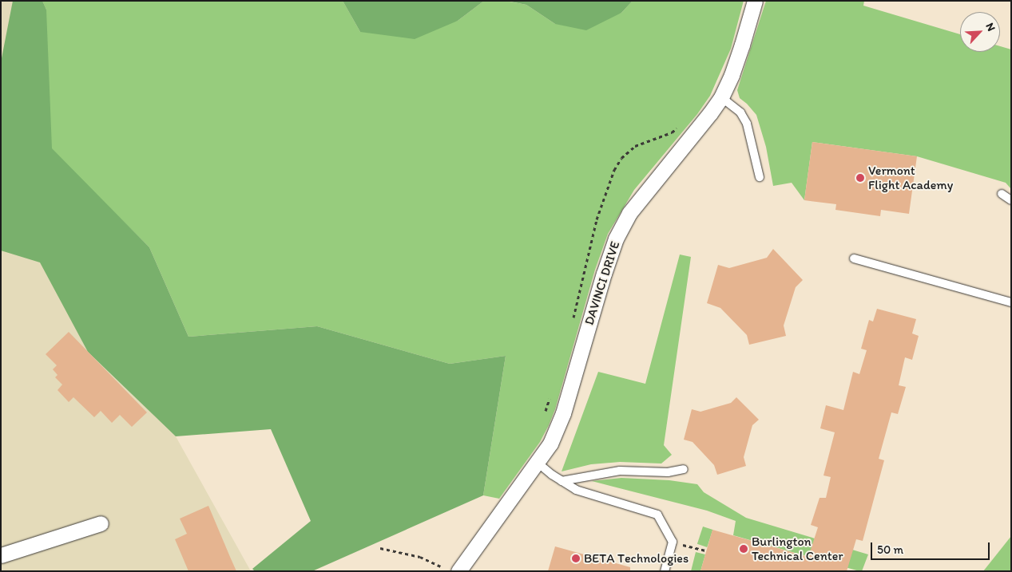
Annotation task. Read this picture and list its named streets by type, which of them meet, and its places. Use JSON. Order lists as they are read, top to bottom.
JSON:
{
  "streets": {
    "street": ["DAVINCI DRIVE"]
  },
  "places": ["Vermont Flight Academy", "Burlington Technical Center", "BETA Technologies"],
  "scale_bar": "50 m",
  "north": "top right"
}
